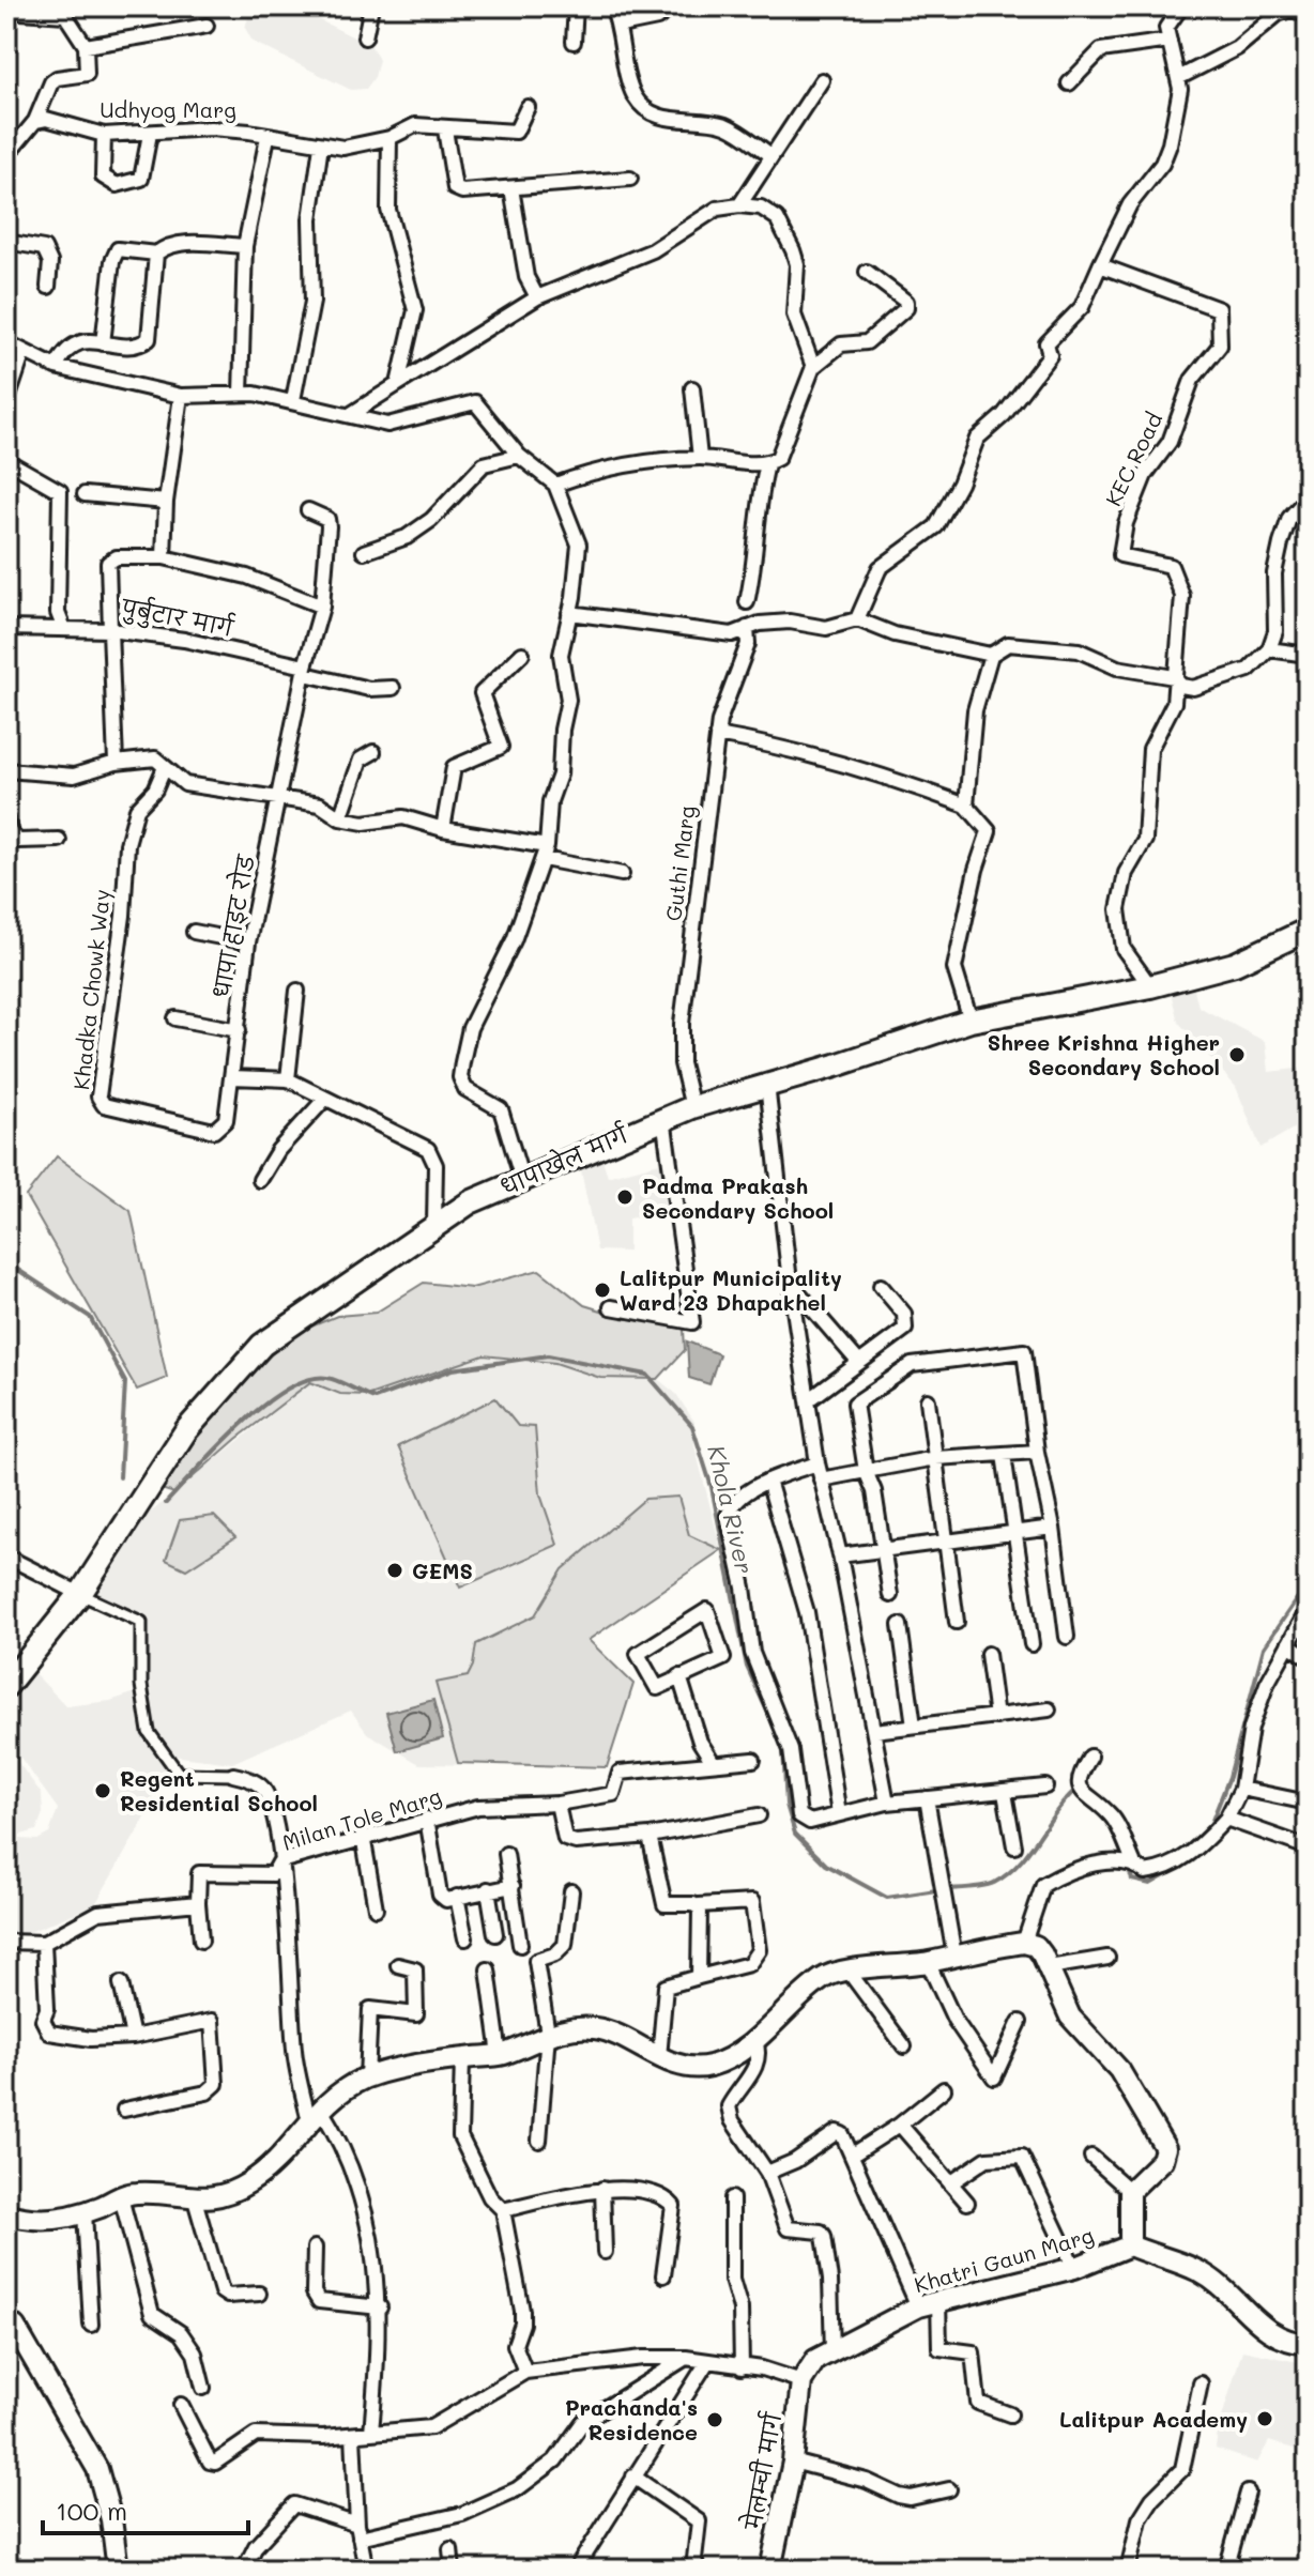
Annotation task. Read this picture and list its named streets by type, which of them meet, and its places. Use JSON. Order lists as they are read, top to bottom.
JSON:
{
  "streets": {
    "main road": ["धापाखेल मार्ग", "Khatri Gaun Marg", "मेलम्ची मार्ग"],
    "street": [
      "Udhyog Marg",
      "KEC Road",
      "पुर्बुटार मार्ग",
      "Guthi Marg",
      "धापा हाइट रोड",
      "Khadka Chowk Way",
      "Milan Tole Marg"
    ]
  },
  "crossings": [
    ["KEC Road", "धापाखेल मार्ग"],
    ["पुर्बुटार मार्ग", "धापा हाइट रोड"],
    ["Guthi Marg", "धापाखेल मार्ग"],
    ["धापा हाइट रोड", "Khadka Chowk Way"],
    ["Khatri Gaun Marg", "मेलम्ची मार्ग"]
  ],
  "water": ["Khola River"],
  "places": [
    "Shree Krishna Higher Secondary School",
    "Padma Prakash Secondary School",
    "Lalitpur Municipality Ward 23 Dhapakhel",
    "GEMS",
    "Regent Residential School",
    "Lalitpur Academy",
    "Prachanda's Residence"
  ],
  "scale_bar": "100 m"
}
